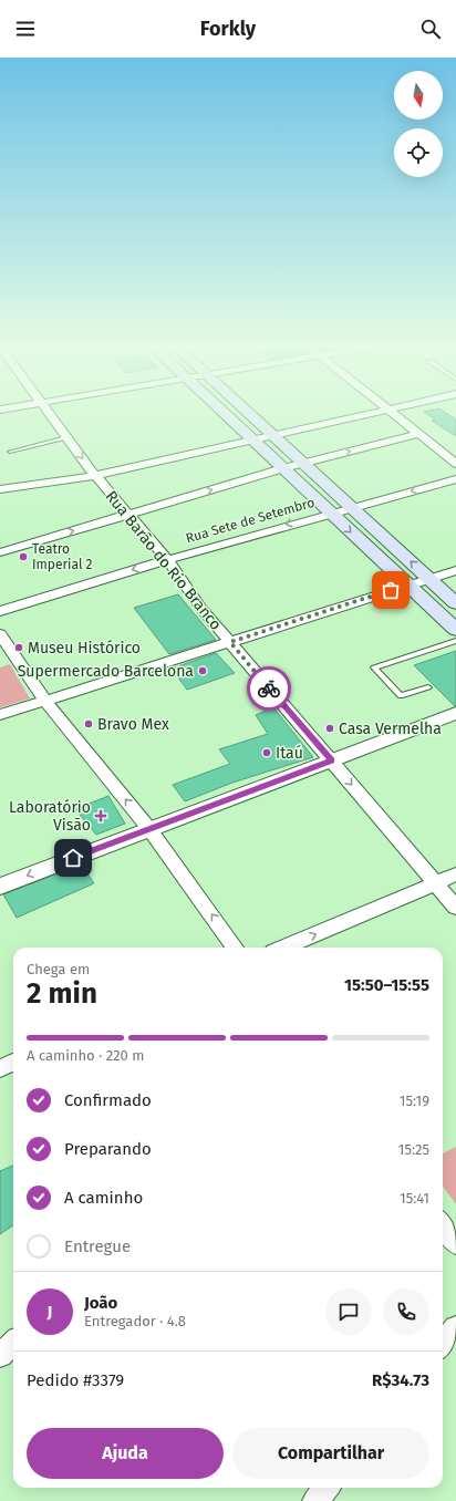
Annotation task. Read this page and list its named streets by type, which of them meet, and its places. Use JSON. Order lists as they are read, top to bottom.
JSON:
{
  "streets": {
    "street": ["Rua Sete de Setembro", "Rua Barão do Rio Branco"]
  },
  "crossings": [
    ["Rua Sete de Setembro", "Rua Barão do Rio Branco"]
  ],
  "places": {
    "other": [
      "Teatro Imperial 2",
      "Museu Histórico",
      "Supermercado Barcelona",
      "Bravo Mex",
      "Casa Vermelha",
      "Itaú"
    ],
    "health": ["Laboratório Visão"]
  },
  "north": "bottom",
  "page": {
    "header": "Forkly",
    "heading": ["2 min", "Chega em", "15:50–15:55"],
    "panel": [
      "João",
      "Entregador · 4.8",
      "Pedido #3379",
      "R$34.73"
    ],
    "bar": "A caminho · 220 m",
    "list": [
      ["Confirmado", "15:19"],
      ["Preparando", "15:25"],
      ["A caminho", "15:41"],
      "Entregue"
    ],
    "round": "J",
    "buttons": ["Ajuda", "Compartilhar"]
  }
}
